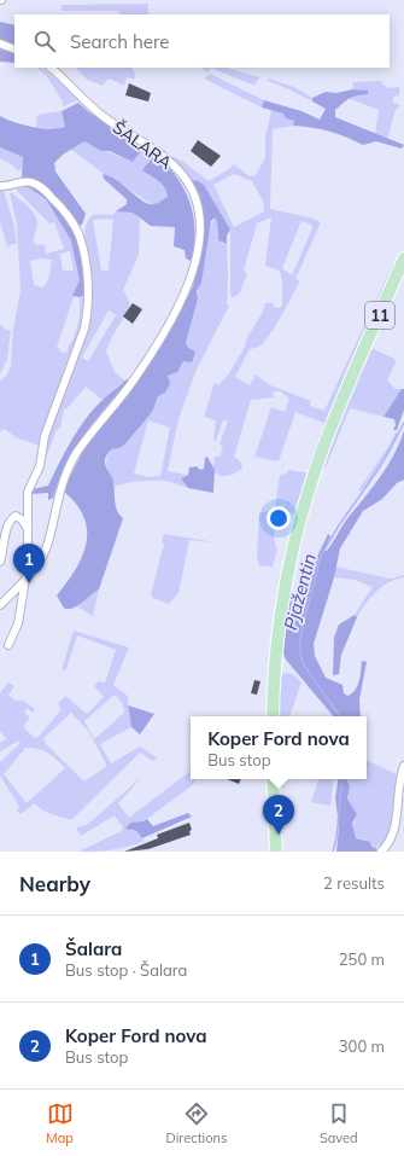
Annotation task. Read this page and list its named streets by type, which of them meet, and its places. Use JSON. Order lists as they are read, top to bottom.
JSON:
{
  "streets": {
    "main road": ["11"],
    "street": ["ŠALARA"]
  },
  "water": ["Pjažentin"],
  "page": {
    "search": "Search here",
    "pins": ["1", "2"],
    "popup": ["Koper Ford nova", "Bus stop"],
    "heading": ["Nearby", "2 results"],
    "list": [
      {
        "mark": "1",
        "name": "Šalara",
        "note": "Bus stop · Šalara",
        "value": "250 m"
      },
      {
        "mark": "2",
        "name": "Koper Ford nova",
        "note": "Bus stop",
        "value": "300 m"
      }
    ],
    "nav": ["Map", "Directions", "Saved"]
  }
}
